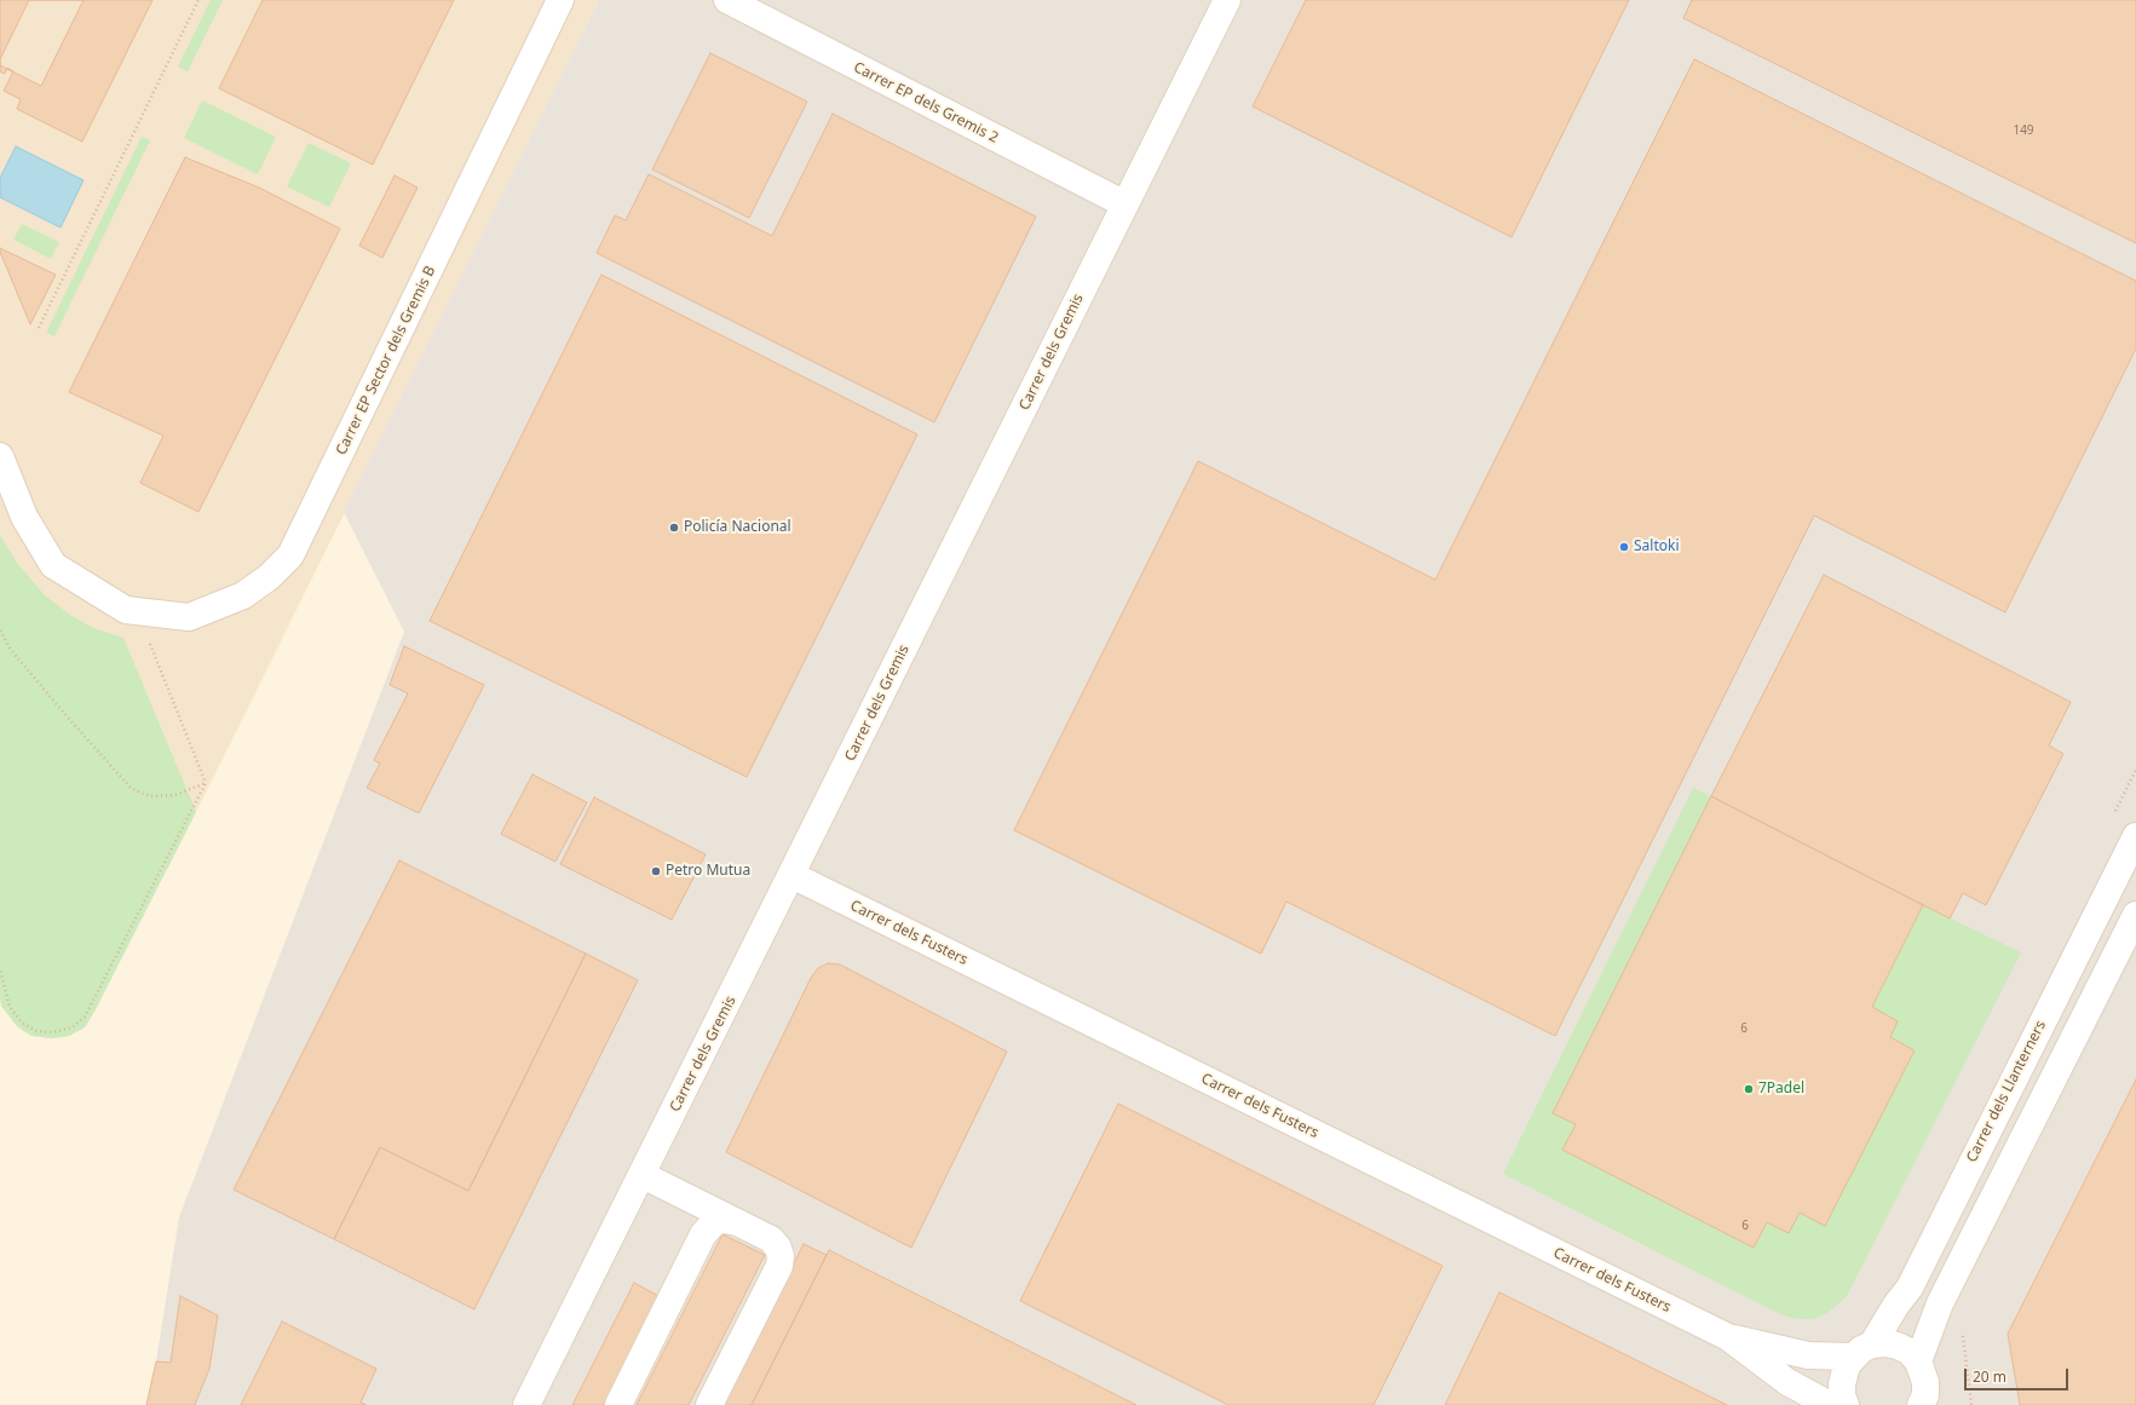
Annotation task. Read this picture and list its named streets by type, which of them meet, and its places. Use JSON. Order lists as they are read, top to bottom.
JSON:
{
  "streets": {
    "street": [
      "Carrer EP dels Gremis 2",
      "Carrer dels Gremis",
      "Carrer EP Sector dels Gremis B",
      "Carrer dels Fusters",
      "Carrer dels Llanterners"
    ]
  },
  "crossings": [
    ["Carrer EP dels Gremis 2", "Carrer dels Gremis"],
    ["Carrer dels Gremis", "Carrer dels Fusters"],
    ["Carrer dels Fusters", "Carrer dels Llanterners"]
  ],
  "places": [
    "Policía Nacional",
    "Saltoki",
    "Petro Mutua",
    "7Padel"
  ],
  "house_numbers": ["149", "6", "6"],
  "scale_bar": "20 m"
}
